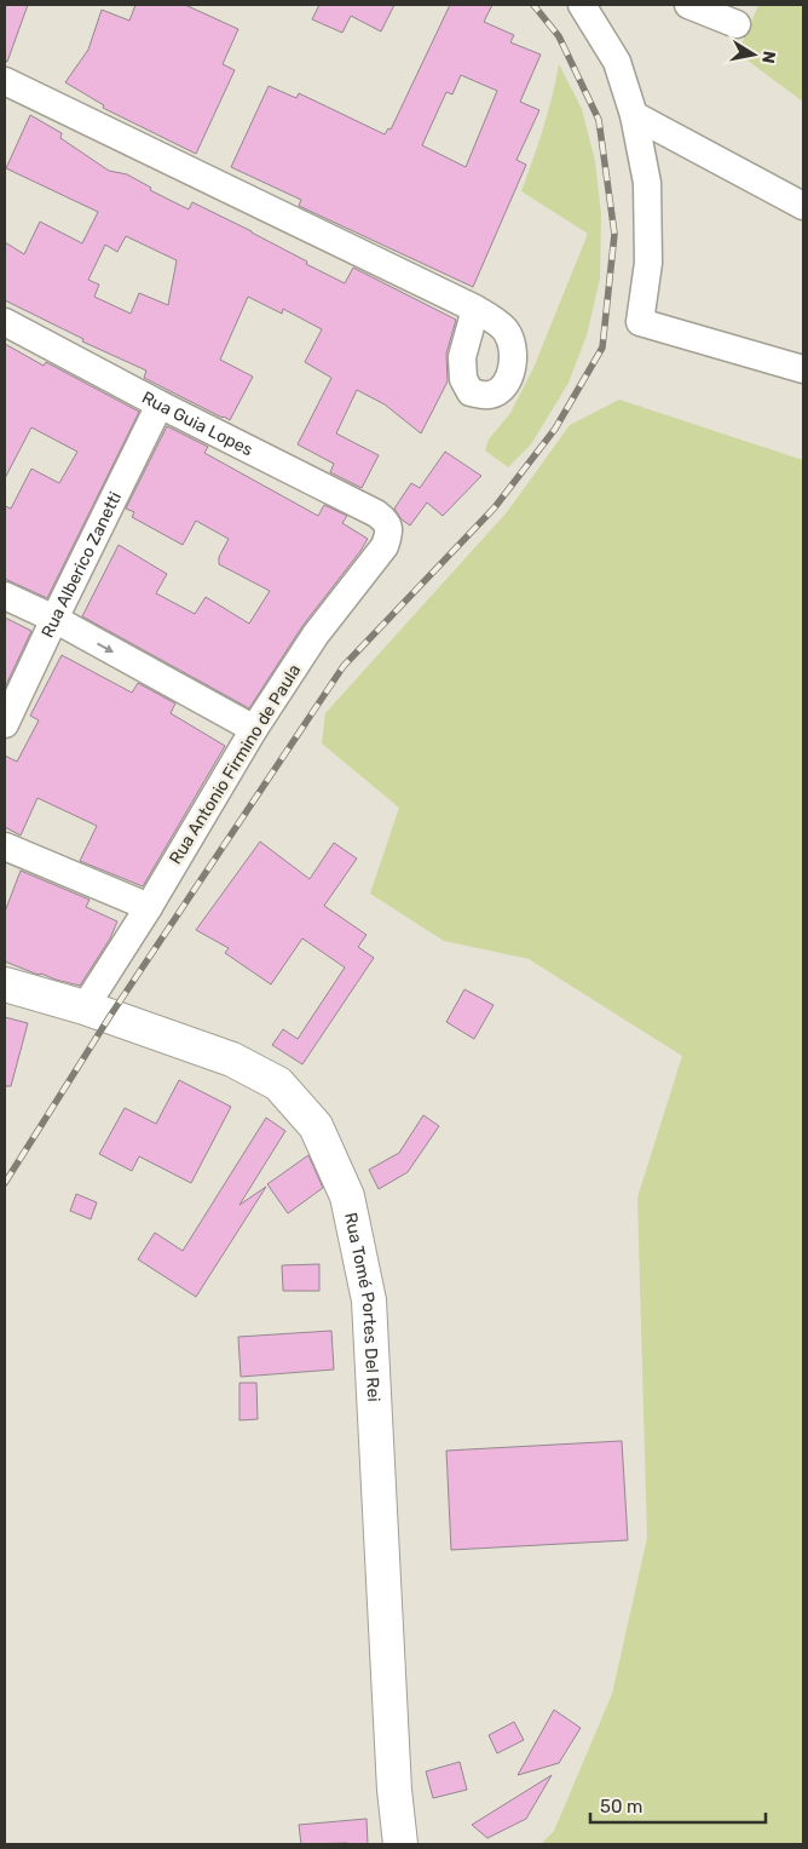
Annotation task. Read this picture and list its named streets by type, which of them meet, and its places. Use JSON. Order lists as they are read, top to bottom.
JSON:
{
  "streets": {
    "main road": ["Rua Tomé Portes Del Rei"],
    "street": ["Rua Guia Lopes", "Rua Alberico Zanetti", "Rua Antonio Firmino de Paula"]
  },
  "crossings": [
    ["Rua Guia Lopes", "Rua Alberico Zanetti"],
    ["Rua Guia Lopes", "Rua Antonio Firmino de Paula"],
    ["Rua Antonio Firmino de Paula", "Rua Tomé Portes Del Rei"]
  ],
  "scale_bar": "50 m",
  "north": "right"
}
